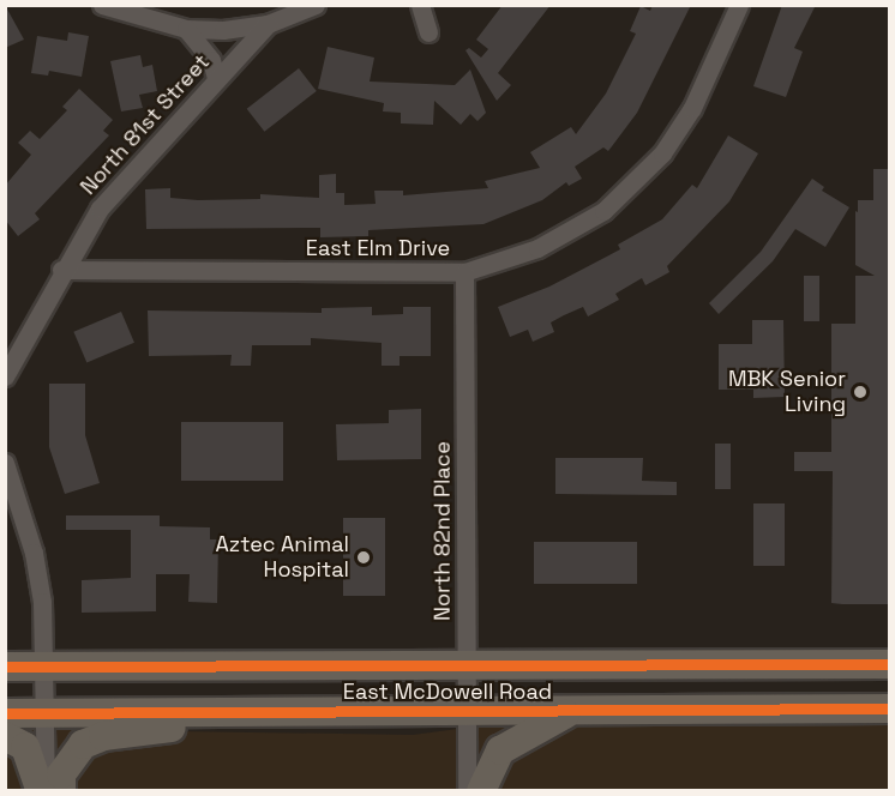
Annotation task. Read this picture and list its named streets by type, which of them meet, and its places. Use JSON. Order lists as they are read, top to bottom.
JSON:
{
  "streets": {
    "main road": ["East McDowell Road"],
    "street": ["North 81st Street", "East Elm Drive", "North 82nd Place"]
  },
  "crossings": [
    ["North 81st Street", "East Elm Drive"],
    ["East Elm Drive", "North 82nd Place"],
    ["North 82nd Place", "East McDowell Road"]
  ],
  "places": ["MBK Senior Living", "Aztec Animal Hospital"]
}
